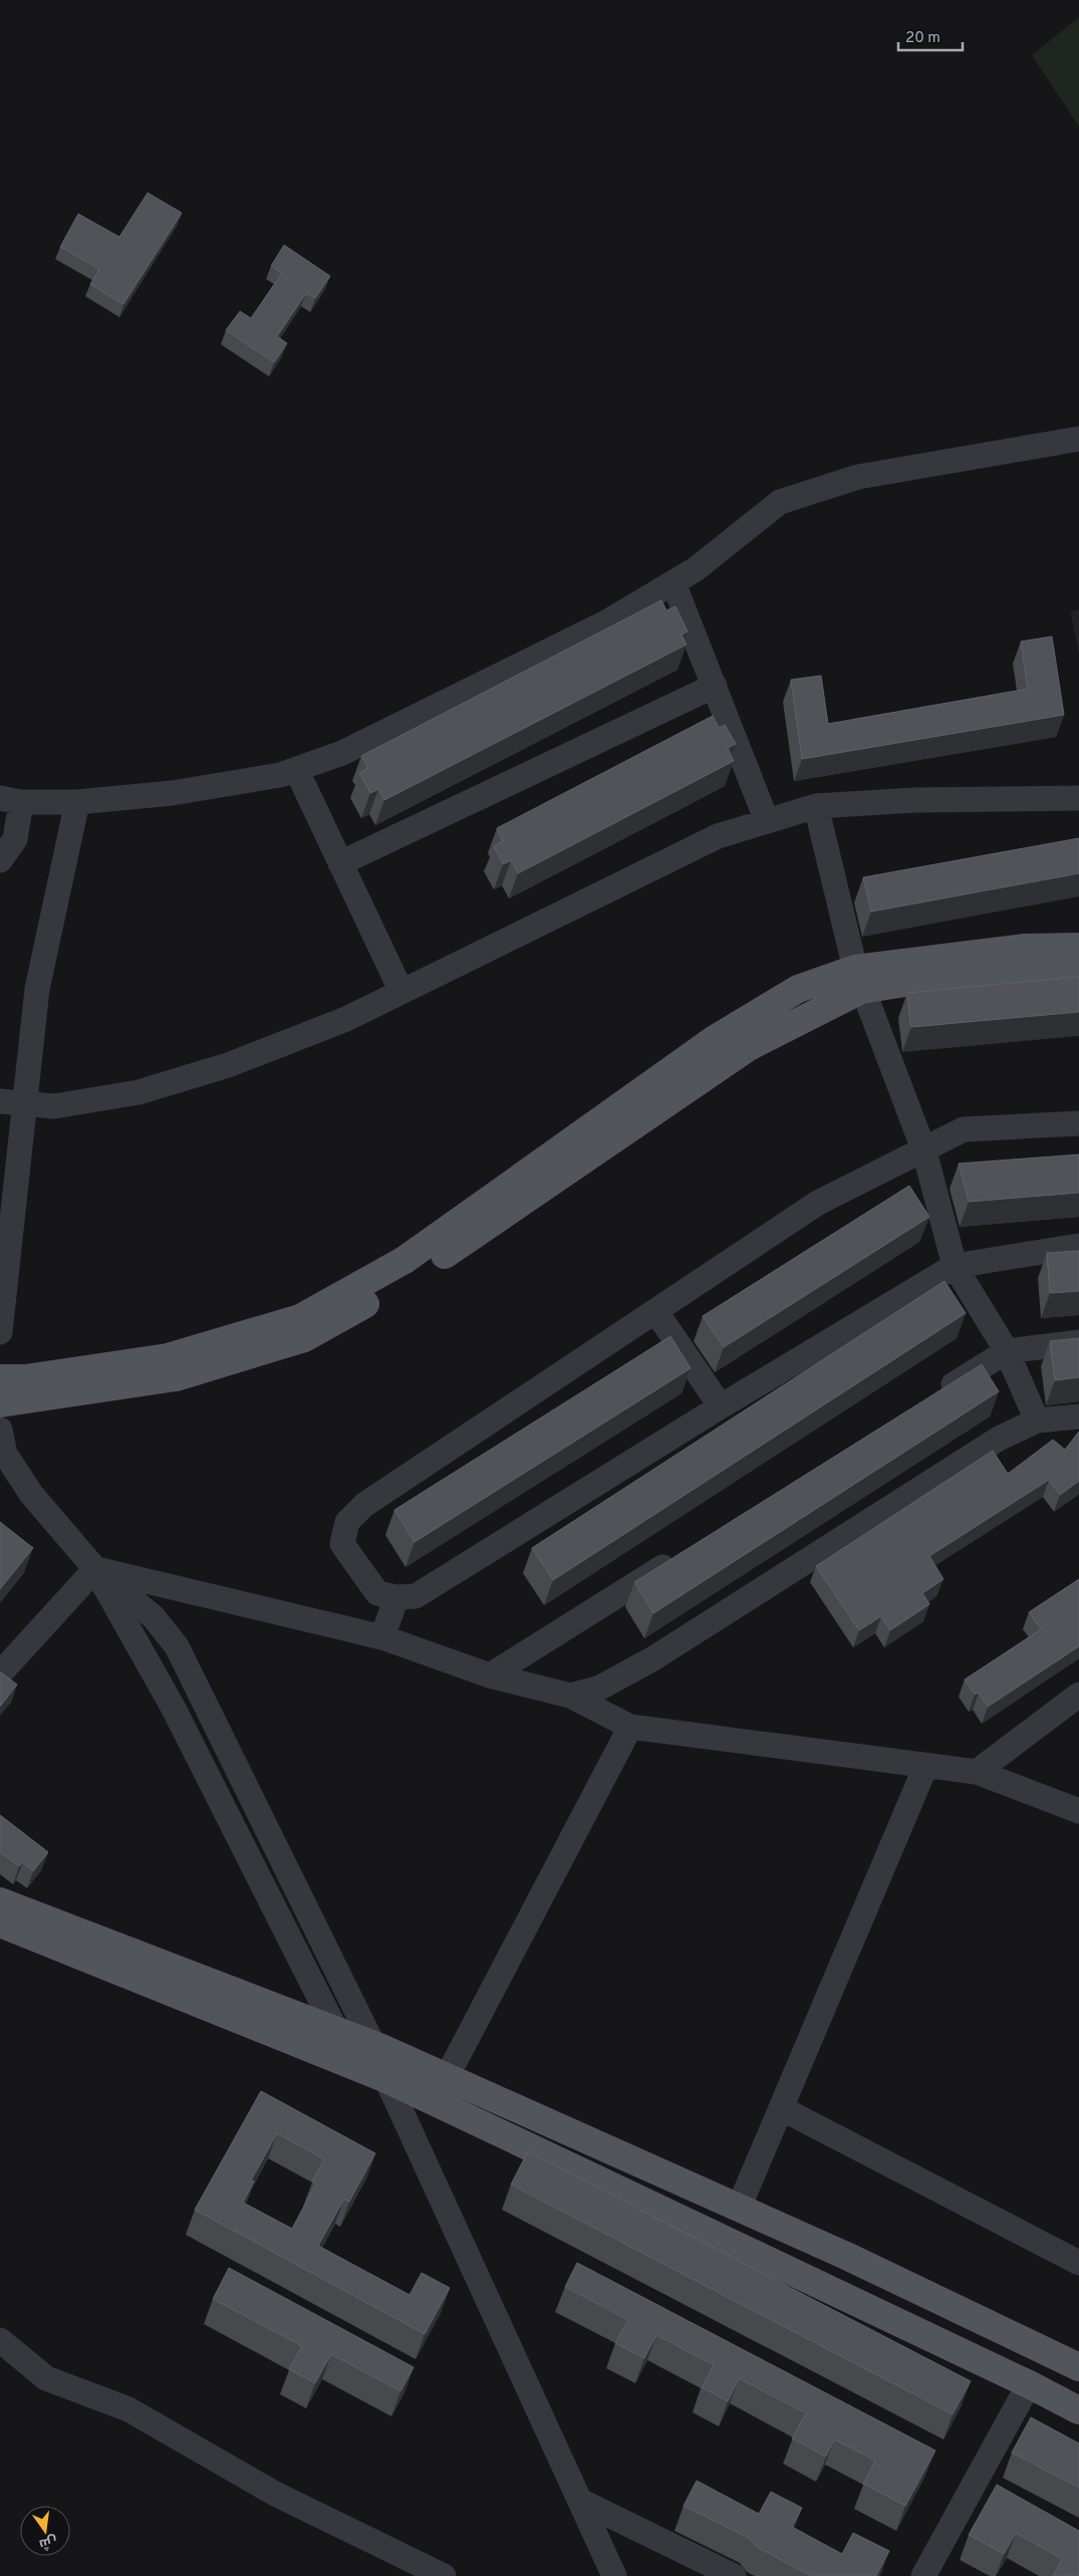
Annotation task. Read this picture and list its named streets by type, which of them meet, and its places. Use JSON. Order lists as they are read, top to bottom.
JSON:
{
  "scale_bar": "20 m",
  "north": "bottom"
}
